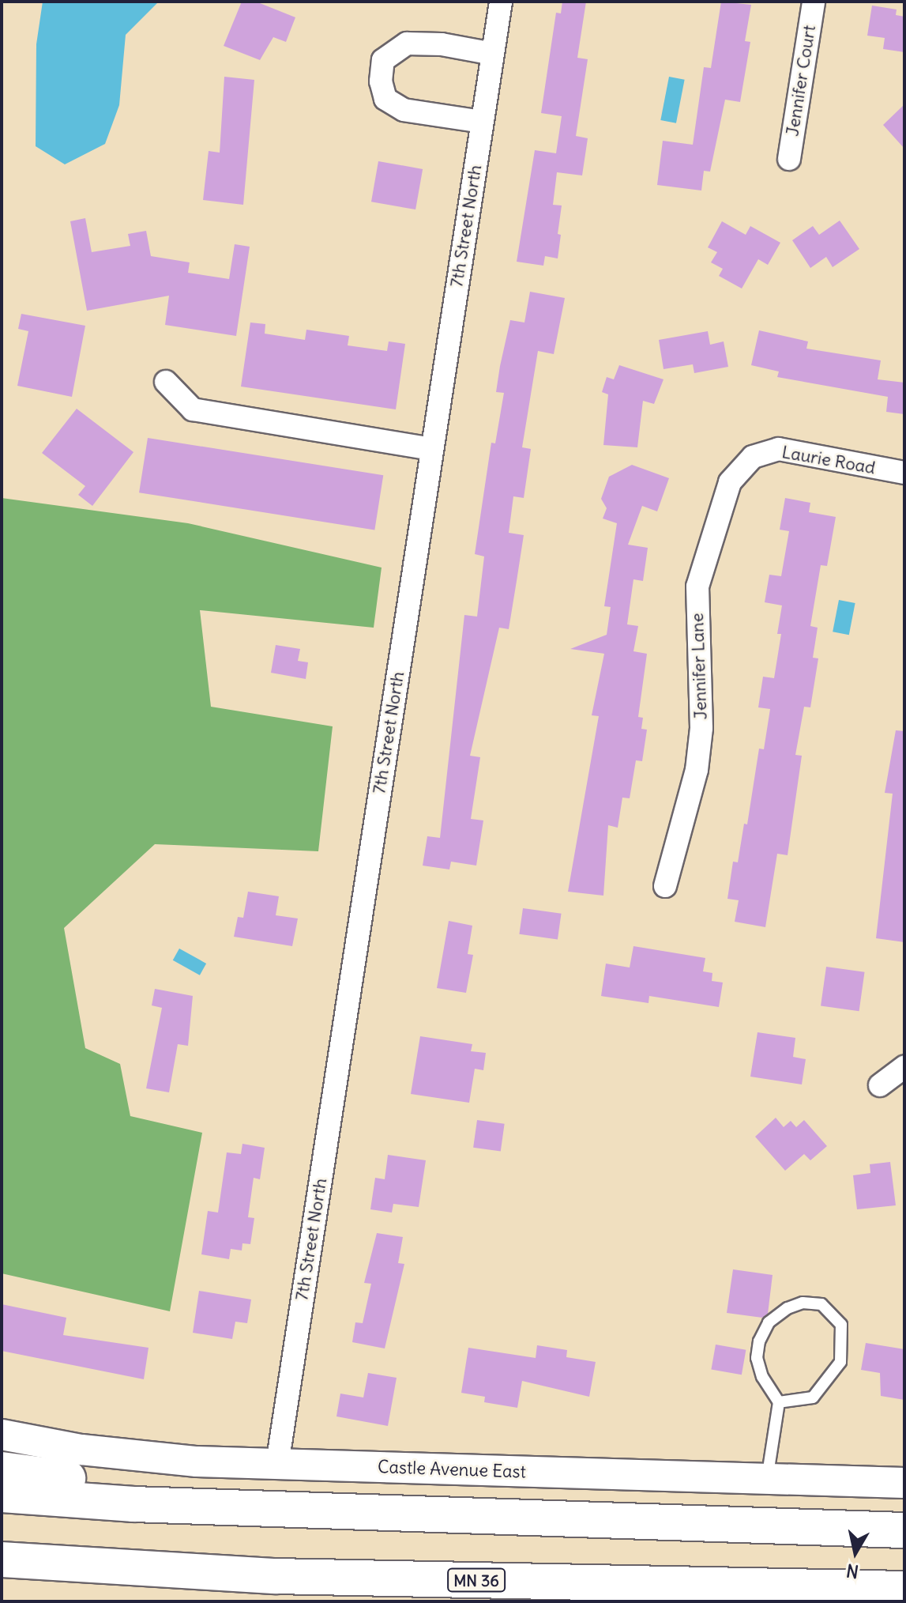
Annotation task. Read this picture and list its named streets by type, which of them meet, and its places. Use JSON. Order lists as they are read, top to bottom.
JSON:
{
  "streets": {
    "highway": ["MN 36"],
    "street": [
      "Jennifer Court",
      "7th Street North",
      "Laurie Road",
      "Jennifer Lane",
      "Castle Avenue East"
    ]
  },
  "crossings": [
    ["7th Street North", "Castle Avenue East"],
    ["Laurie Road", "Jennifer Lane"]
  ],
  "north": "bottom"
}
